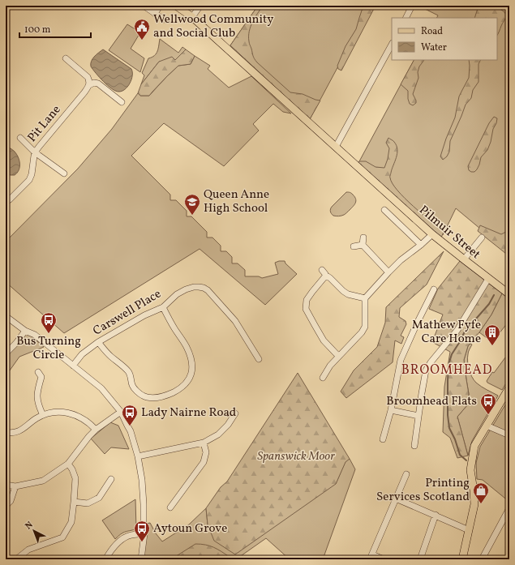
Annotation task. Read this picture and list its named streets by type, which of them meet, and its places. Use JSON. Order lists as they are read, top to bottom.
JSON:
{
  "streets": {
    "main road": ["Pilmuir Street"],
    "street": ["Pit Lane", "Carswell Place"]
  },
  "districts": ["BROOMHEAD"],
  "parks": ["Spanswick Moor"],
  "places": {
    "public building": ["Wellwood Community and Social Club"],
    "school or university": ["Queen Anne High School"],
    "bus stop": [
      "Bus Turning Circle",
      "Broomhead Flats",
      "Lady Nairne Road",
      "Aytoun Grove"
    ],
    "building": ["Mathew Fyfe Care Home"],
    "shop": ["Printing Services Scotland"]
  },
  "legend": ["Road", "Water"],
  "scale_bar": "100 m",
  "north": "top left"
}
